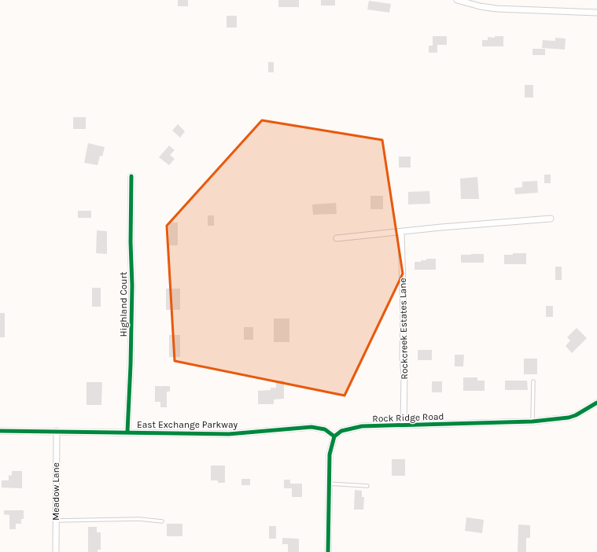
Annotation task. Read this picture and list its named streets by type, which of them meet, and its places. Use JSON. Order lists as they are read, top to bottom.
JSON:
{
  "streets": {
    "street": [
      "Highland Court",
      "Rockcreek Estates Lane",
      "Rock Ridge Road",
      "East Exchange Parkway",
      "Meadow Lane"
    ]
  },
  "crossings": [
    ["Highland Court", "East Exchange Parkway"],
    ["Rockcreek Estates Lane", "Rock Ridge Road"],
    ["Rock Ridge Road", "East Exchange Parkway"],
    ["East Exchange Parkway", "Meadow Lane"]
  ]
}
